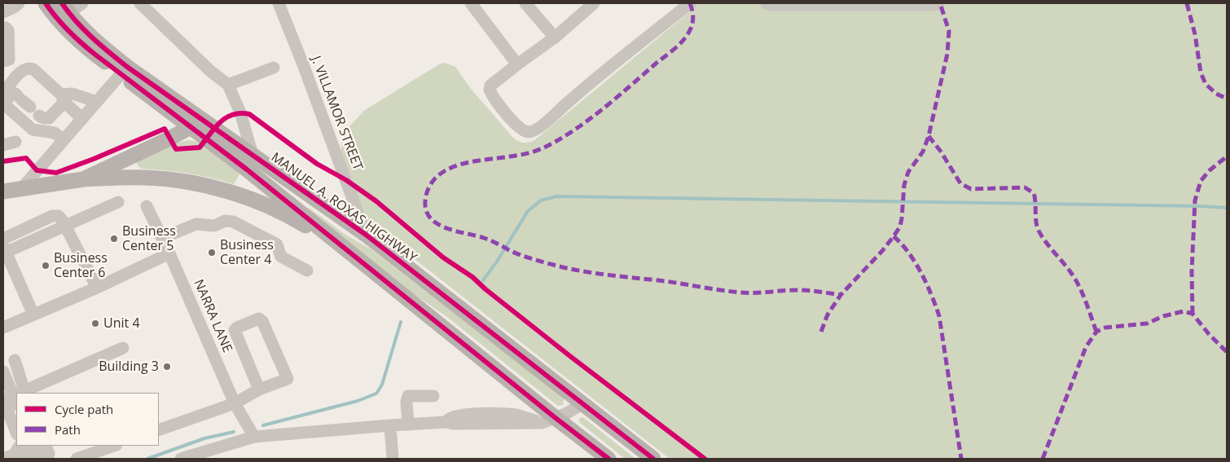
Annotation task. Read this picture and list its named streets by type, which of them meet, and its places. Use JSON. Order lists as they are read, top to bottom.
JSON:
{
  "streets": {
    "main road": ["MANUEL A. ROXAS HIGHWAY"],
    "street": ["J. VILLAMOR STREET", "NARRA LANE"]
  },
  "crossings": [
    ["J. VILLAMOR STREET", "MANUEL A. ROXAS HIGHWAY"]
  ],
  "places": [
    "Business Center 5",
    "Business Center 4",
    "Business Center 6",
    "Unit 4",
    "Building 3"
  ],
  "legend": ["Cycle path", "Path"]
}
